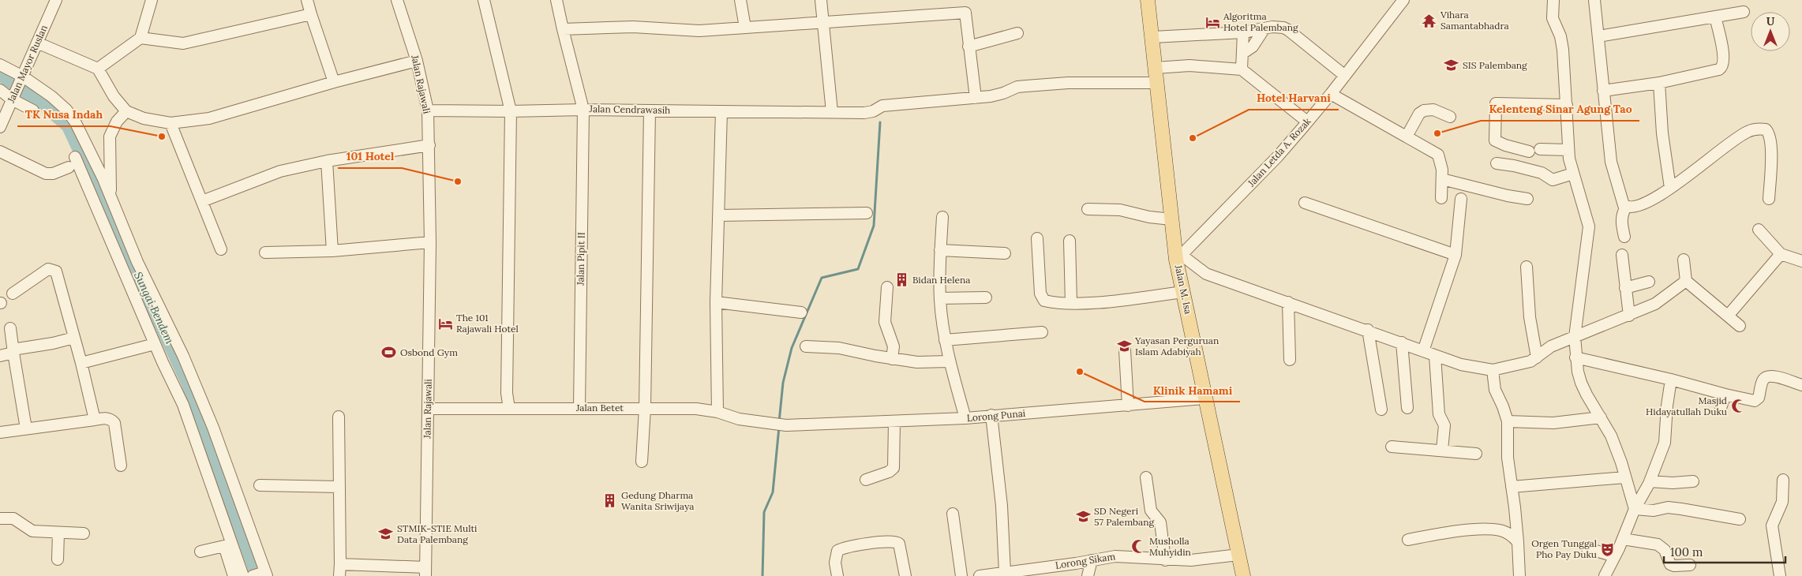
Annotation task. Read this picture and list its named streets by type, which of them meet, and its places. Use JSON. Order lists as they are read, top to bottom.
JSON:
{
  "streets": {
    "main road": ["Jalan M. Isa"],
    "street": [
      "Jalan Mayor Ruslan",
      "Jalan Rajawali",
      "Jalan Cendrawasih",
      "Jalan Letda A. Rozak",
      "Jalan Pipit II",
      "Jalan Betet",
      "Lorong Punai",
      "Lorong Sikam"
    ]
  },
  "crossings": [
    ["Jalan Rajawali", "Jalan Cendrawasih"],
    ["Jalan Rajawali", "Jalan Betet"],
    ["Jalan Cendrawasih", "Jalan Pipit II"],
    ["Jalan Cendrawasih", "Jalan M. Isa"],
    ["Jalan Letda A. Rozak", "Jalan M. Isa"],
    ["Jalan Pipit II", "Jalan Betet"],
    ["Jalan M. Isa", "Lorong Punai"],
    ["Jalan M. Isa", "Lorong Sikam"],
    ["Jalan Betet", "Lorong Punai"]
  ],
  "water": ["Sungai Bendem"],
  "places": {
    "temple": ["Vihara Samantabhadra"],
    "hotel": ["Algoritma Hotel Palembang", "The 101 Rajawali Hotel"],
    "school or university": [
      "SIS Palembang",
      "Yayasan Perguruan Islam Adabiyah",
      "SD Negeri 57 Palembang",
      "STMIK-STIE Multi Data Palembang"
    ],
    "other": [
      "Kelenteng Sinar Agung Tao",
      "TK Nusa Indah",
      "Hotel Harvani",
      "101 Hotel",
      "Klinik Hamami"
    ],
    "building": ["Bidan Helena", "Gedung Dharma Wanita Sriwijaya"],
    "sports": ["Osbond Gym"],
    "mosque": ["Masjid Hidayatullah Duku", "Musholla Muhyidin"],
    "theatre": ["Orgen Tunggal Pho Pay Duku"]
  },
  "scale_bar": "100 m",
  "north": "top"
}
